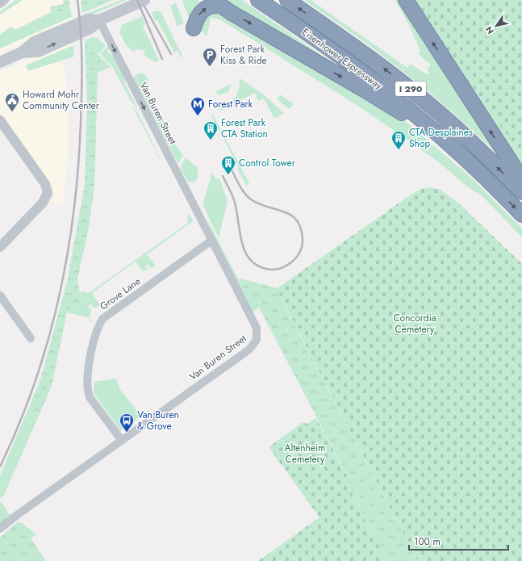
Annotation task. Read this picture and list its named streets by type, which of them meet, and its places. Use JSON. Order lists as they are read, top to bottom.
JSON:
{
  "streets": {
    "highway": ["Eisenhower Expressway", "I 290"],
    "street": ["Van Buren Street", "Grove Lane"]
  },
  "crossings": [
    ["Van Buren Street", "Grove Lane"]
  ],
  "one_way": ["Van Buren Street"],
  "parks": ["Concordia Cemetery", "Altenheim Cemetery"],
  "places": {
    "parking": ["Forest Park Kiss & Ride"],
    "public building": ["Howard Mohr Community Center"],
    "metro station": ["Forest Park"],
    "building": ["Forest Park CTA Station", "CTA Desplaines Shop", "Control Tower"],
    "bus stop": ["Van Buren & Grove"]
  },
  "scale_bar": "100 m",
  "north": "bottom left"
}
